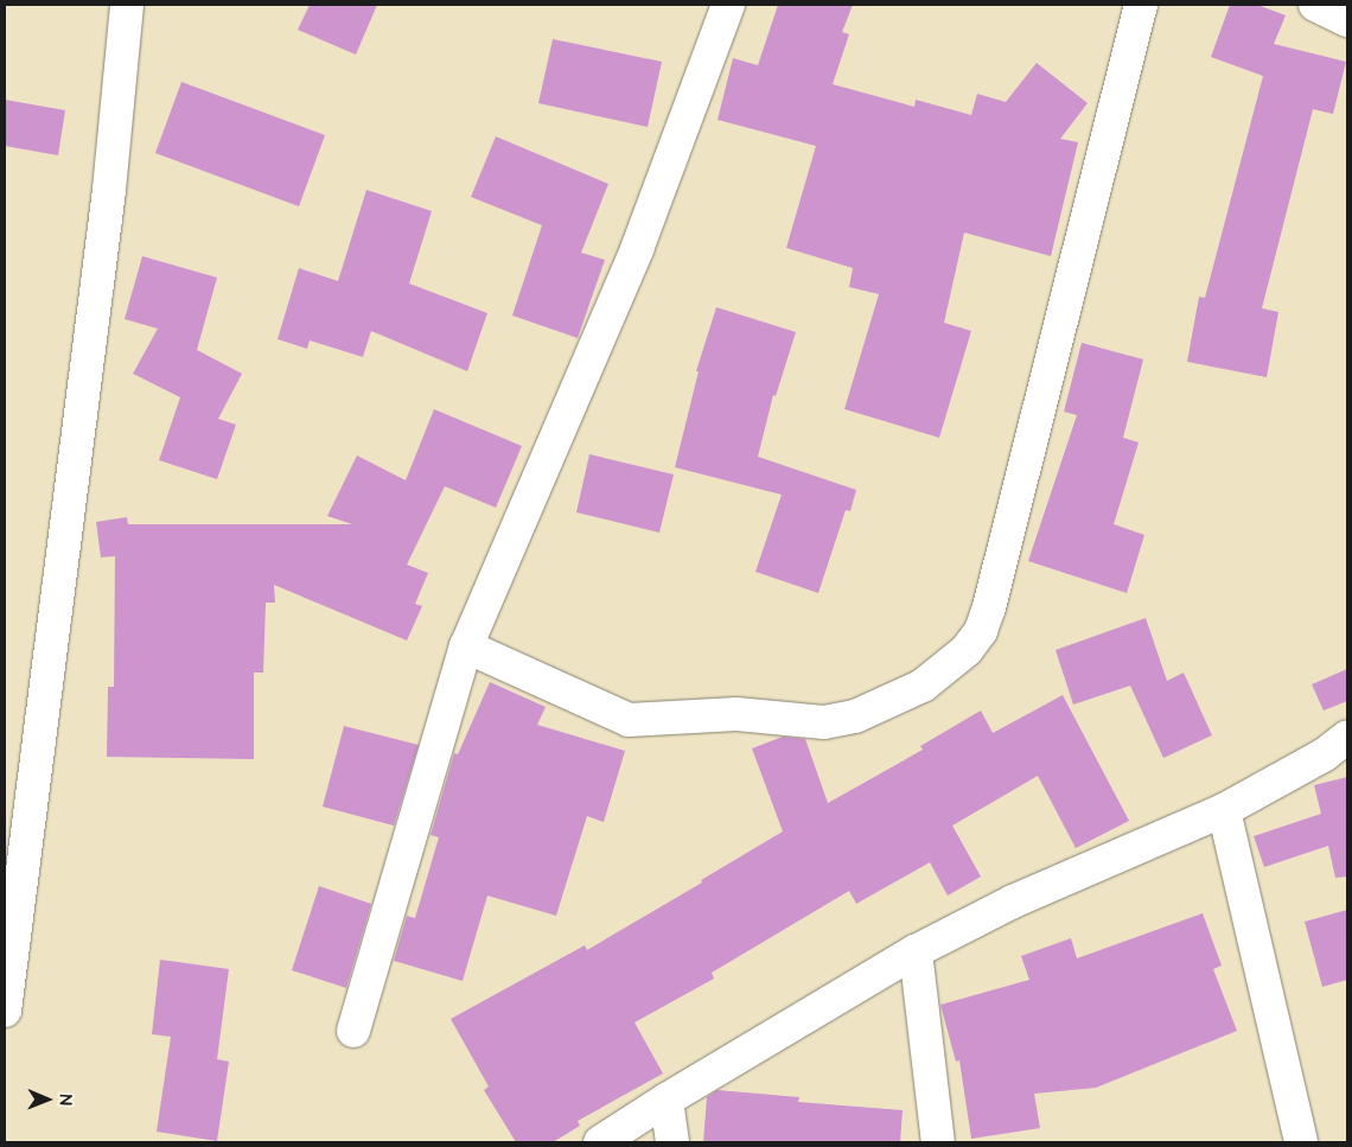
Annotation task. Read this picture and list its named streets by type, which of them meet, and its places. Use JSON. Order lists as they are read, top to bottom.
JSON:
{
  "north": "right"
}
